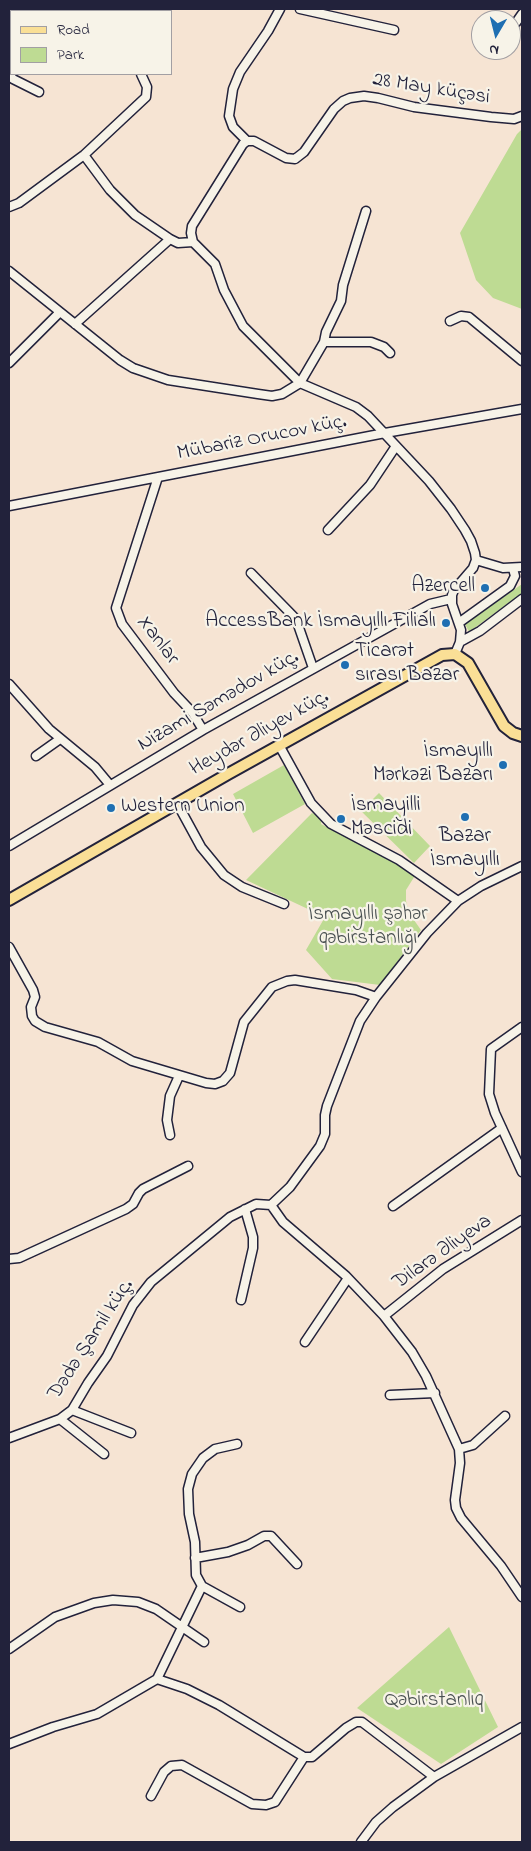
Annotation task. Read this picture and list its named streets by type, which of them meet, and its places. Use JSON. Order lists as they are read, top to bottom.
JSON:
{
  "streets": {
    "main road": ["Heydər Əliyev küç."],
    "street": [
      "28 May küçəsi",
      "Mübariz Orucov küç.",
      "Xanlar",
      "Nizami Səmədov küç.",
      "Dilarə Əliyeva",
      "Dədə Şamil küç."
    ]
  },
  "crossings": [
    ["Mübariz Orucov küç.", "Xanlar"],
    ["Xanlar", "Nizami Səmədov küç."]
  ],
  "parks": ["İsmayıllı şəhər qəbirstanlığı", "Qəbirstanlıq"],
  "places": [
    "Azercell",
    "AccessBank İsmayıllı Filialı",
    "Ticarət sırası Bazar",
    "İsmayıllı Mərkəzi Bazarı",
    "Western Union",
    "Bazar İsmayıllı",
    "İsmayilli Məscidi"
  ],
  "legend": ["Road", "Park"],
  "north": "bottom"
}
